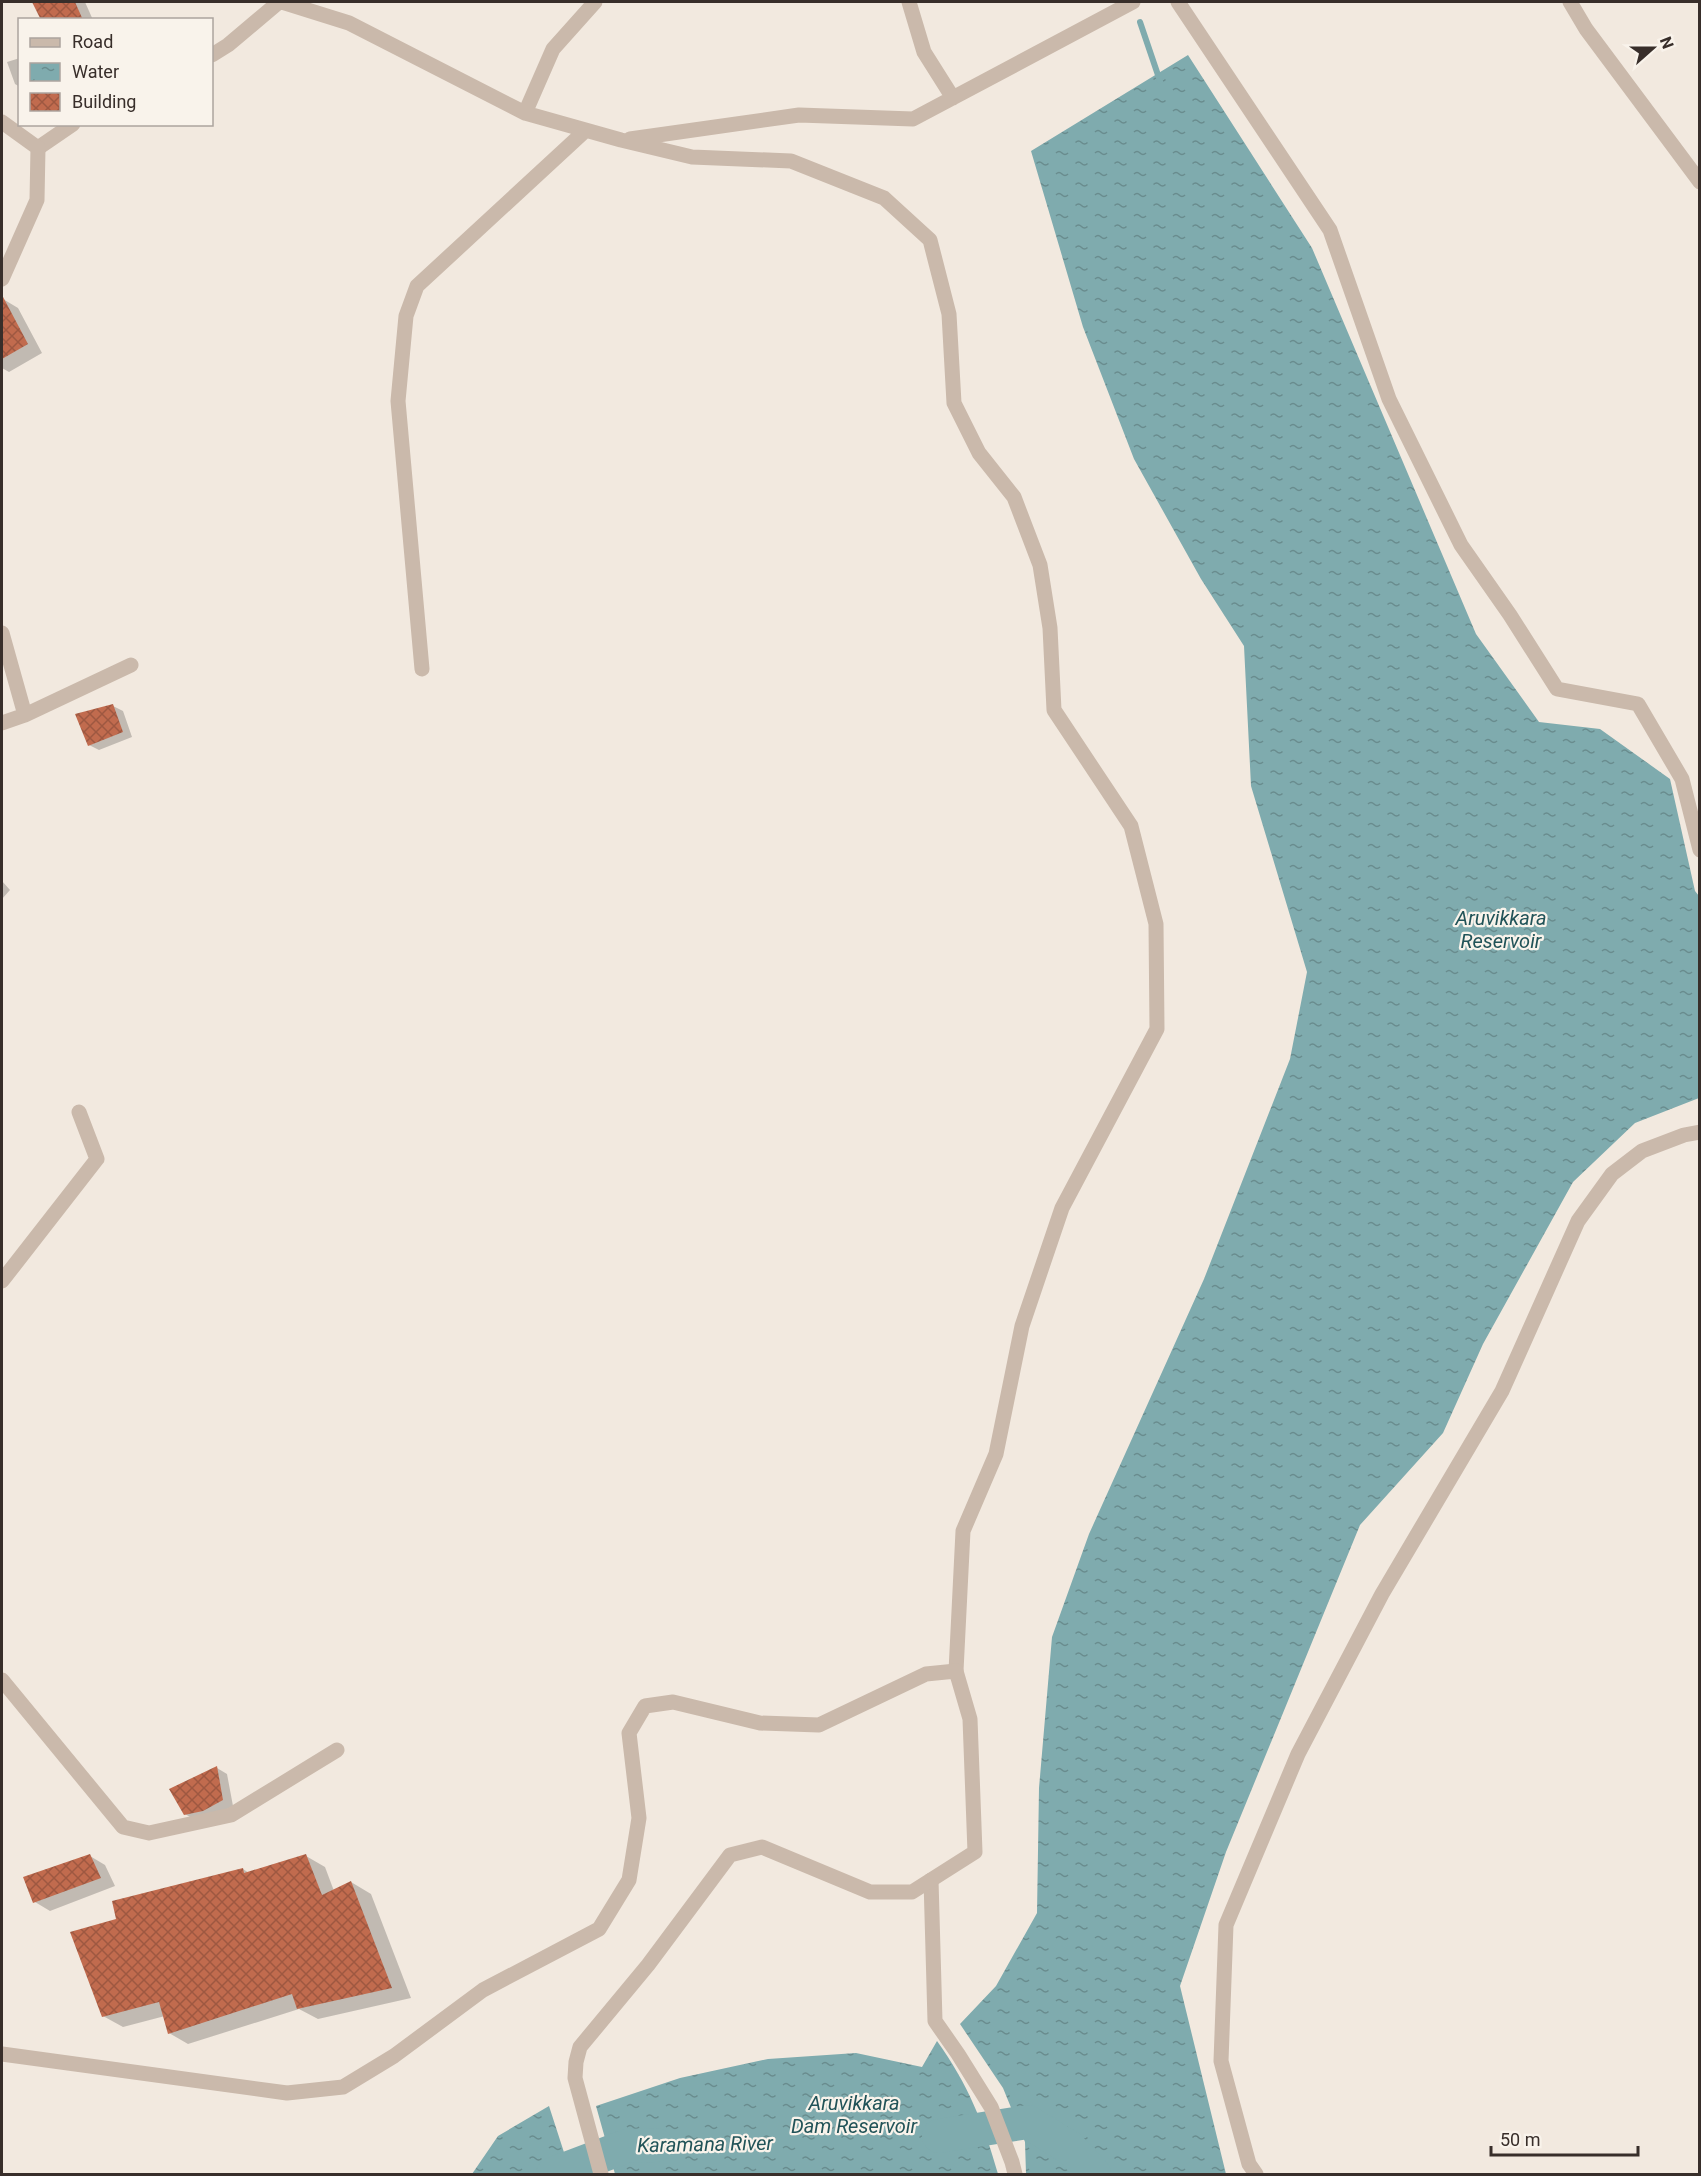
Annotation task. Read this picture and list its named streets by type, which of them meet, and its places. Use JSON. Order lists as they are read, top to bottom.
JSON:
{
  "water": ["Aruvikkara Reservoir", "Aruvikkara Dam Reservoir", "Karamana River"],
  "legend": ["Road", "Water", "Building"],
  "scale_bar": "50 m",
  "north": "right"
}
